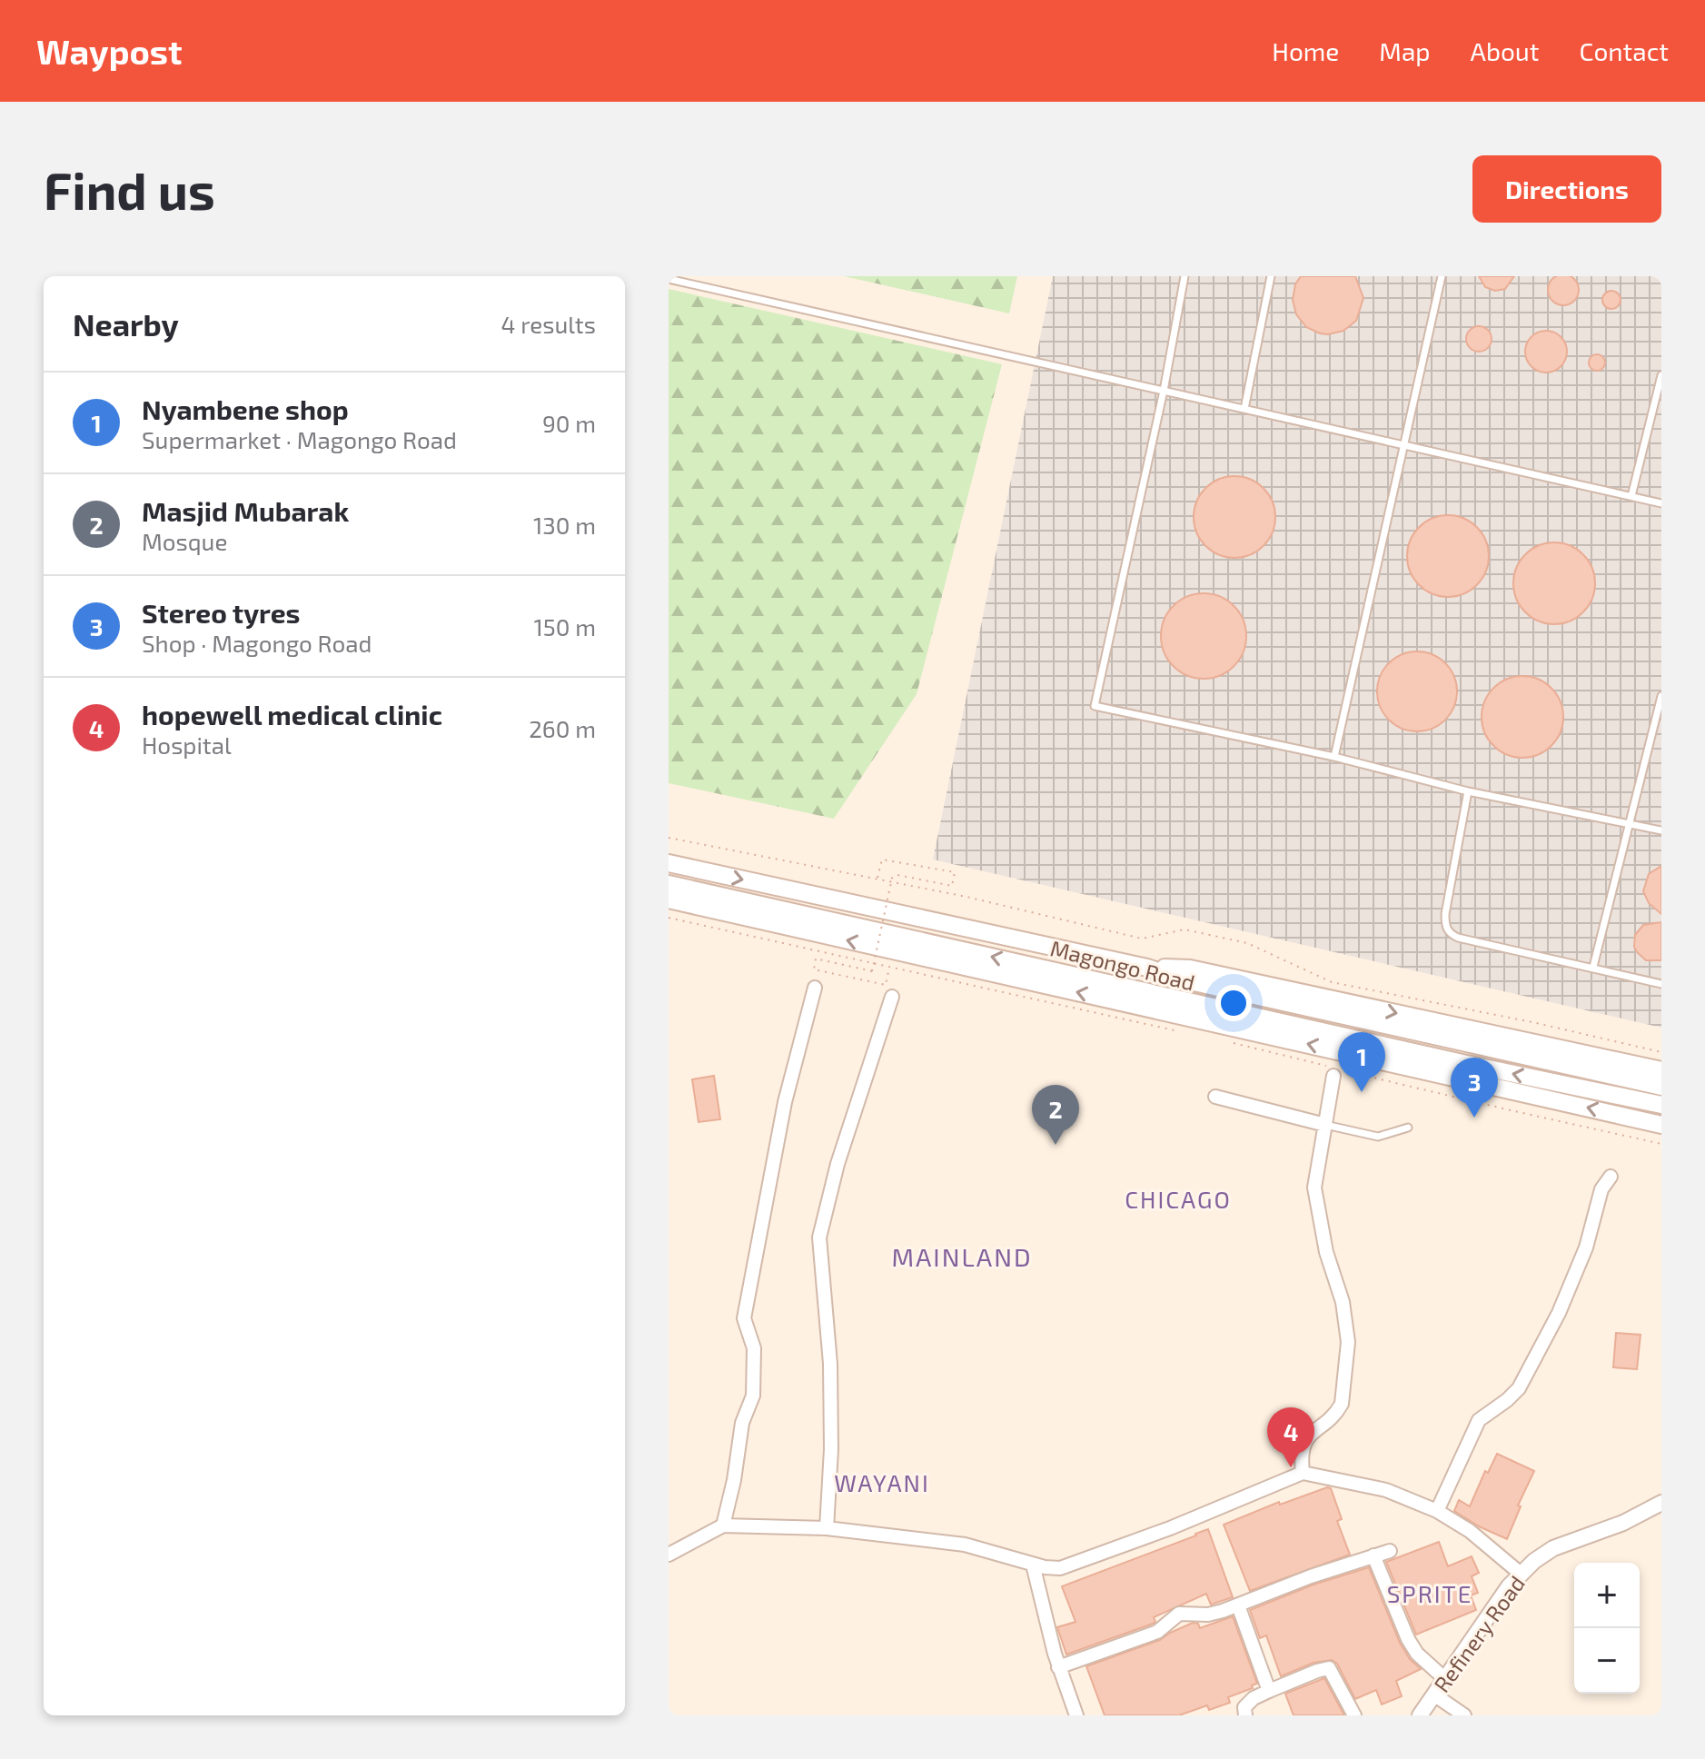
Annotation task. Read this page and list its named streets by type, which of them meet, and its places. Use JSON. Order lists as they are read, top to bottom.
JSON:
{
  "streets": {
    "main road": ["Magongo Road"],
    "street": ["Refinery Road"]
  },
  "districts": [
    "CHICAGO",
    "MAINLAND",
    "WAYANI",
    "SPRITE"
  ],
  "page": {
    "header": "Waypost",
    "nav": [
      "Home",
      "Map",
      "About",
      "Contact"
    ],
    "buttons": "Directions",
    "title": "Find us",
    "heading": ["Nearby", "4 results"],
    "list": [
      {
        "mark": "1",
        "name": "Nyambene shop",
        "note": "Supermarket · Magongo Road",
        "value": "90 m"
      },
      {
        "mark": "2",
        "name": "Masjid Mubarak",
        "note": "Mosque",
        "value": "130 m"
      },
      {
        "mark": "3",
        "name": "Stereo tyres",
        "note": "Shop · Magongo Road",
        "value": "150 m"
      },
      {
        "mark": "4",
        "name": "hopewell medical clinic",
        "note": "Hospital",
        "value": "260 m"
      }
    ],
    "pins": [
      "1",
      "3",
      "2",
      "4"
    ],
    "map_buttons": ["+", "−"]
  }
}
